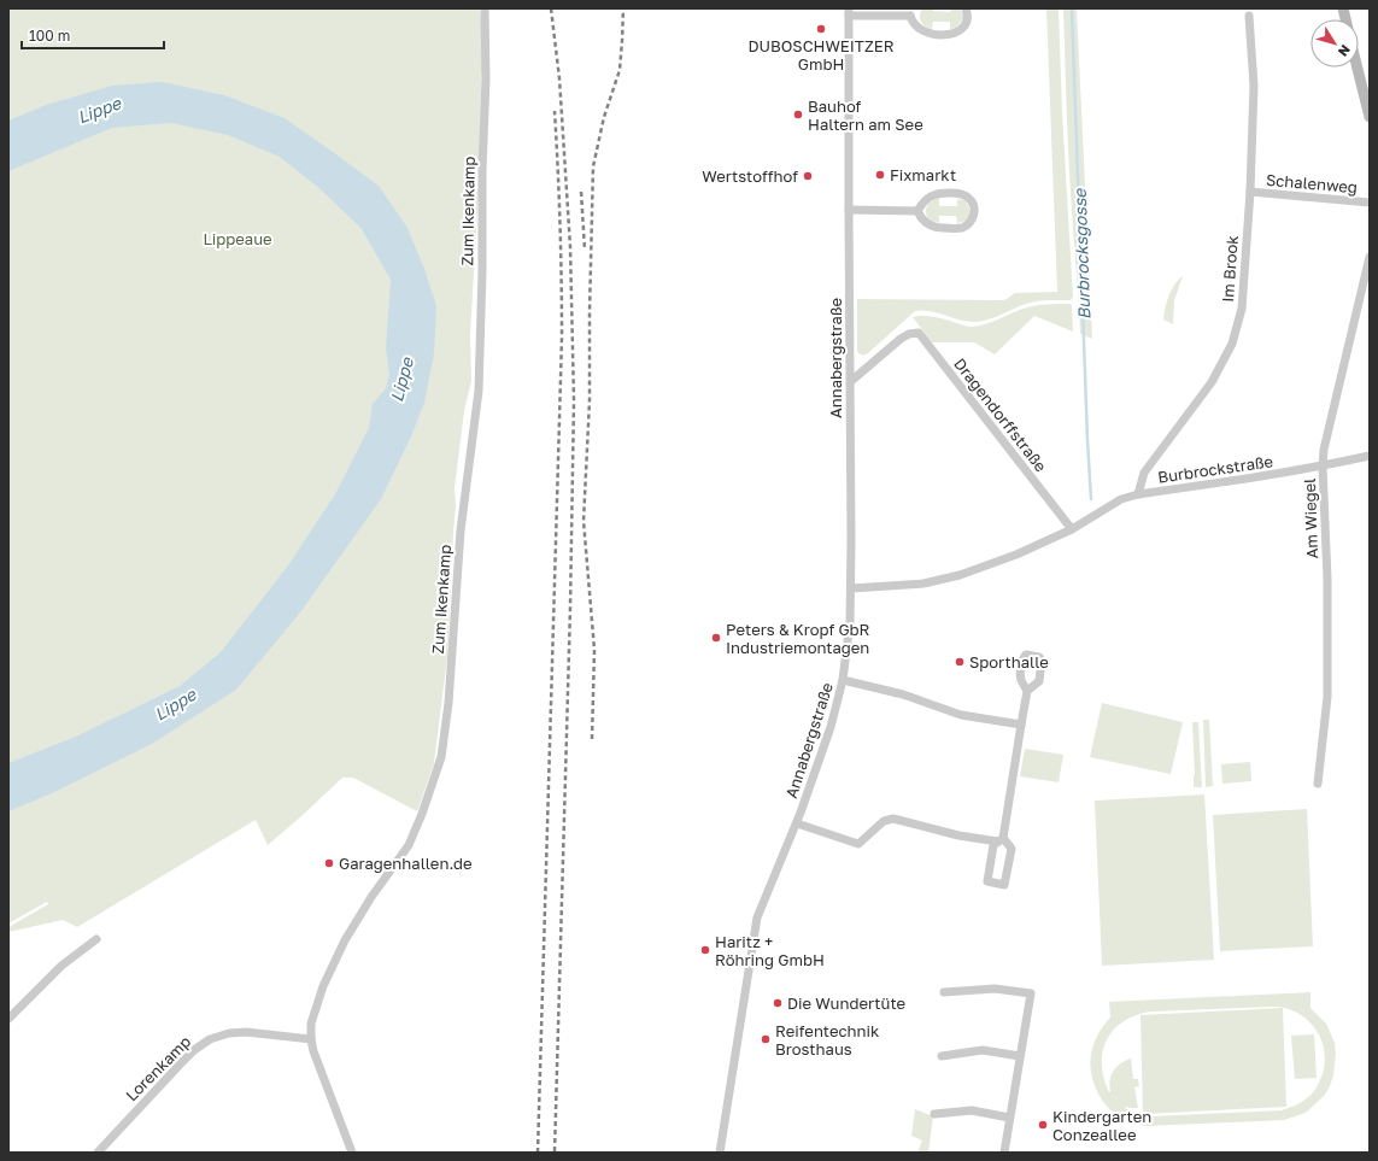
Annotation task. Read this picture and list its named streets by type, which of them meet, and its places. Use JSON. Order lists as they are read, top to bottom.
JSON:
{
  "streets": {
    "street": [
      "Schalenweg",
      "Zum Ikenkamp",
      "Im Brook",
      "Annabergstraße",
      "Dragendorffstraße",
      "Burbrockstraße",
      "Am Wiegel",
      "Lorenkamp"
    ]
  },
  "crossings": [
    ["Schalenweg", "Im Brook"],
    ["Zum Ikenkamp", "Lorenkamp"],
    ["Im Brook", "Burbrockstraße"],
    ["Annabergstraße", "Dragendorffstraße"],
    ["Annabergstraße", "Burbrockstraße"],
    ["Dragendorffstraße", "Burbrockstraße"],
    ["Burbrockstraße", "Am Wiegel"]
  ],
  "water": ["Lippe", "Burbrocksgosse"],
  "parks": ["Lippeaue"],
  "places": [
    "DUBOSCHWEITZER GmbH",
    "Bauhof Haltern am See",
    "Fixmarkt",
    "Wertstoffhof",
    "Peters & Kropf GbR Industriemontagen",
    "Sporthalle",
    "Garagenhallen.de",
    "Haritz + Röhring GmbH",
    "Die Wundertüte",
    "Reifentechnik Brosthaus",
    "Kindergarten Conzeallee"
  ],
  "scale_bar": "100 m",
  "north": "bottom right"
}
